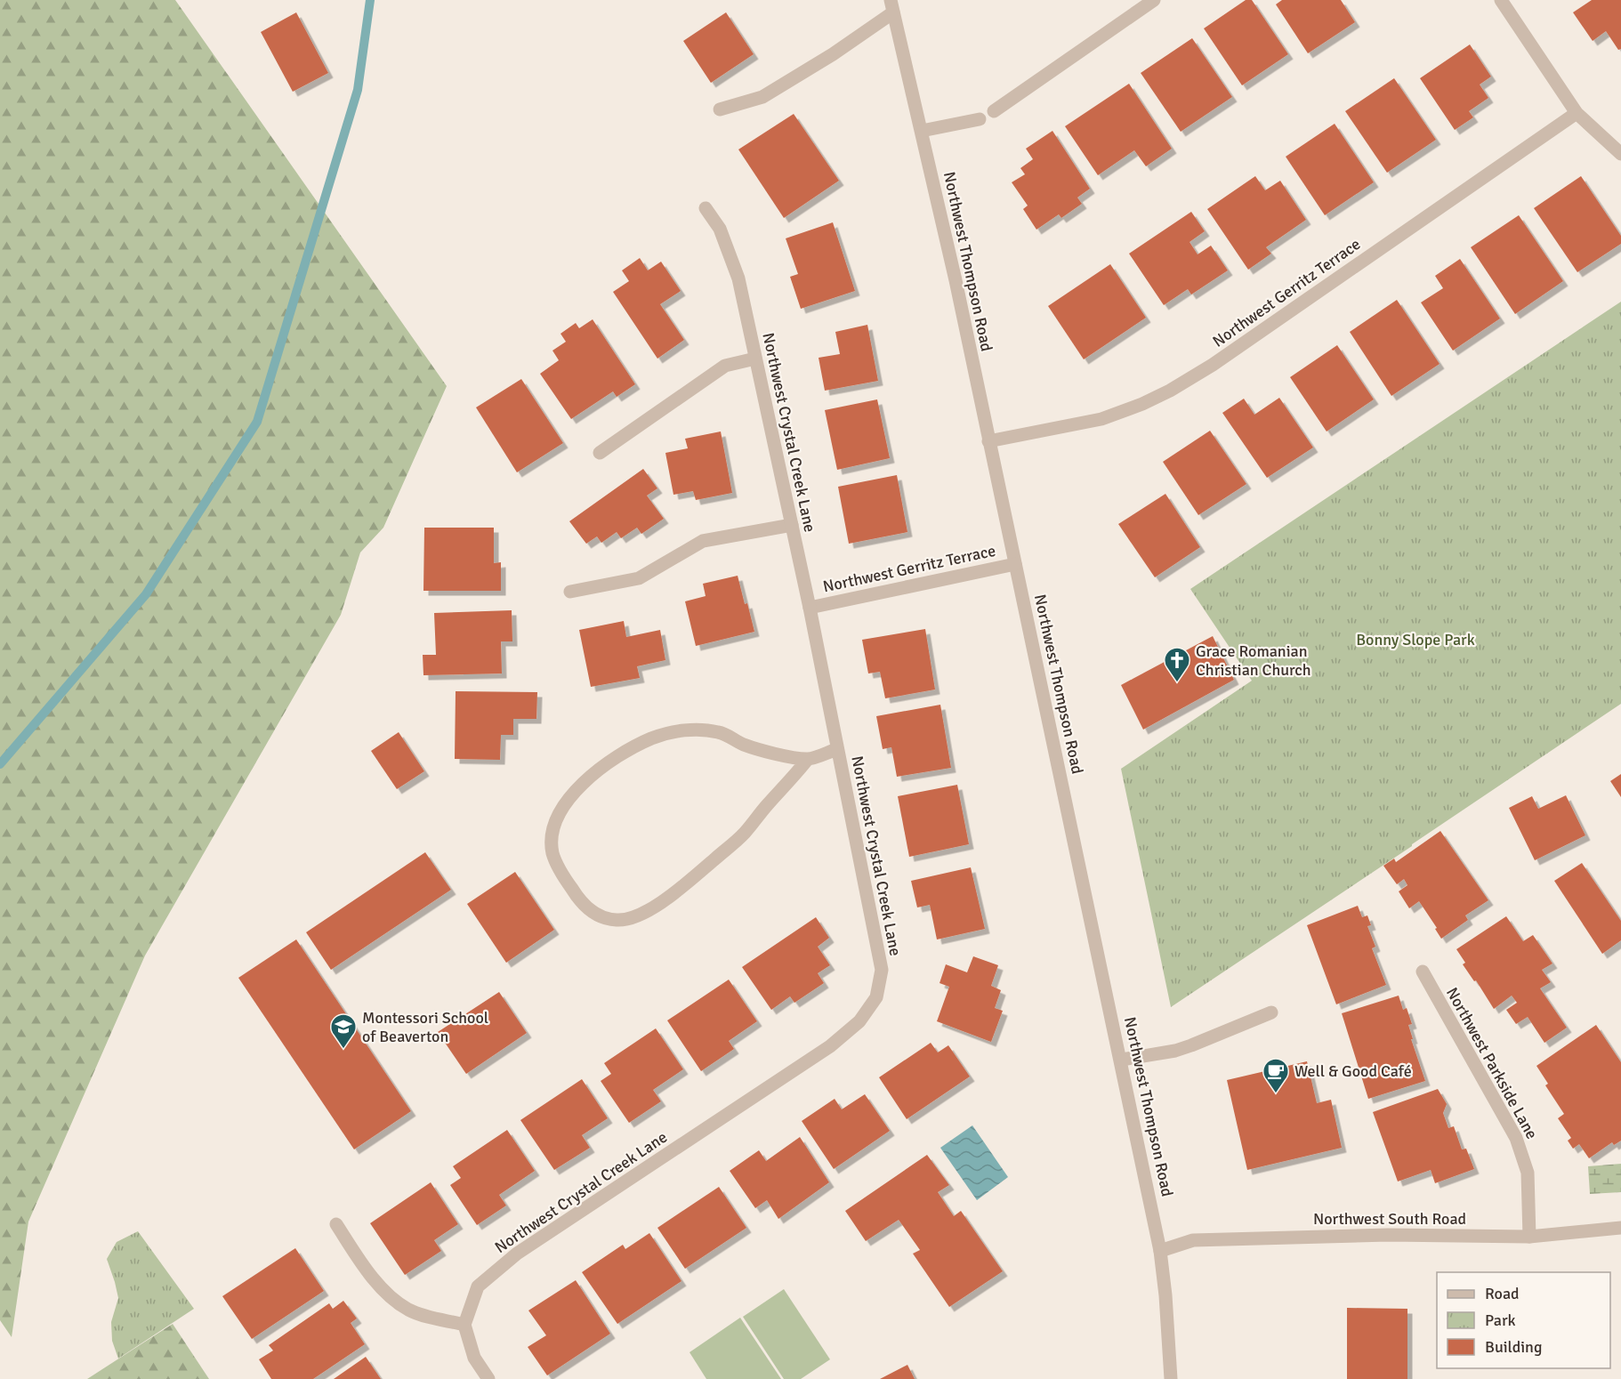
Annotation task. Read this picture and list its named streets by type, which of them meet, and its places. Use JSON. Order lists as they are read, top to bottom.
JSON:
{
  "streets": {
    "street": [
      "Northwest Thompson Road",
      "Northwest Gerritz Terrace",
      "Northwest Crystal Creek Lane",
      "Northwest Parkside Lane",
      "Northwest South Road"
    ]
  },
  "crossings": [
    ["Northwest Thompson Road", "Northwest Gerritz Terrace"],
    ["Northwest Thompson Road", "Northwest South Road"],
    ["Northwest Gerritz Terrace", "Northwest Crystal Creek Lane"],
    ["Northwest Parkside Lane", "Northwest South Road"]
  ],
  "parks": ["Bonny Slope Park"],
  "places": {
    "church": ["Grace Romanian Christian Church"],
    "school or university": ["Montessori School of Beaverton"],
    "cafe": ["Well & Good Café"]
  },
  "legend": ["Road", "Park", "Building"]
}
